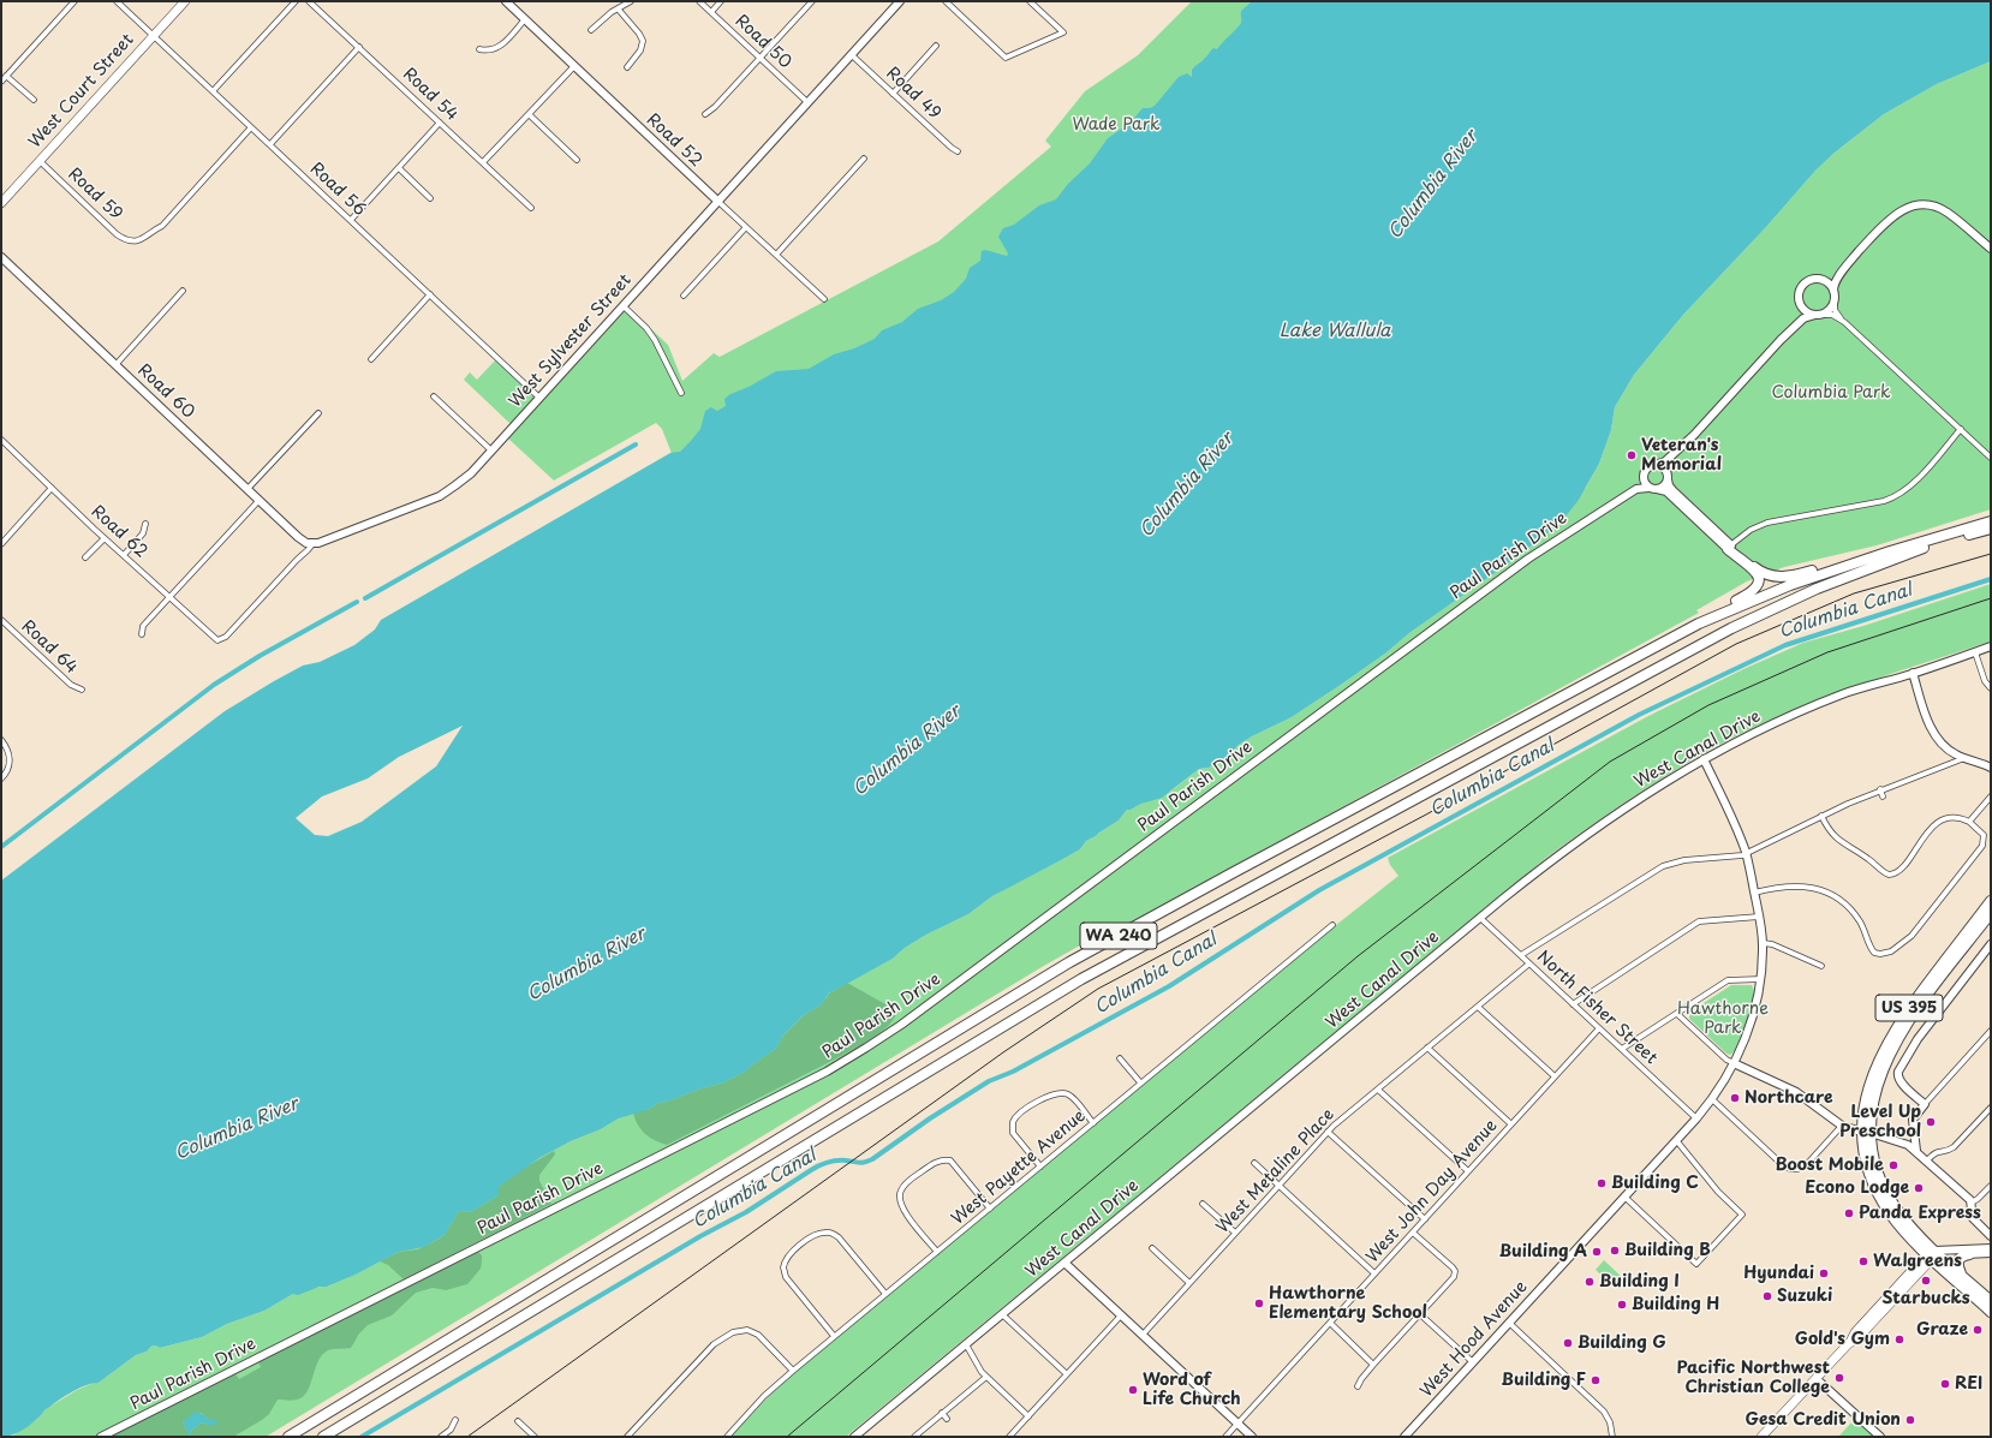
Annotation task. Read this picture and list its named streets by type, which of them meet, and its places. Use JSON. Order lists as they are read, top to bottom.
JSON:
{
  "streets": {
    "highway": ["WA 240", "US 395"],
    "main road": ["West Court Street"],
    "street": [
      "Road 50",
      "Road 49",
      "Road 54",
      "Road 52",
      "Road 56",
      "Road 59",
      "West Sylvester Street",
      "Road 60",
      "Road 62",
      "Paul Parish Drive",
      "Road 64",
      "West Canal Drive",
      "North Fisher Street",
      "West Payette Avenue",
      "West Metaline Place",
      "West John Day Avenue",
      "West Hood Avenue"
    ]
  },
  "crossings": [
    ["Road 50", "West Sylvester Street"],
    ["West Court Street", "Road 56"],
    ["West Court Street", "Road 59"],
    ["Road 49", "West Sylvester Street"],
    ["Road 52", "West Sylvester Street"],
    ["Road 56", "Road 59"],
    ["Road 56", "West Sylvester Street"],
    ["West Sylvester Street", "Road 60"],
    ["West Sylvester Street", "Road 62"],
    ["West Canal Drive", "North Fisher Street"],
    ["West Canal Drive", "West Hood Avenue"],
    ["North Fisher Street", "West Metaline Place"],
    ["North Fisher Street", "West John Day Avenue"],
    ["North Fisher Street", "West Hood Avenue"]
  ],
  "water": ["Columbia River", "Lake Wallula", "Columbia Canal"],
  "parks": ["Wade Park", "Columbia Park", "Hawthorne Park"],
  "places": [
    "Veteran's Memorial",
    "Northcare",
    "Level Up Preschool",
    "Boost Mobile",
    "Building C",
    "Econo Lodge",
    "Panda Express",
    "Building B",
    "Building A",
    "Walgreens",
    "Hyundai",
    "Starbucks",
    "Building I",
    "Suzuki",
    "Hawthorne Elementary School",
    "Building H",
    "Graze",
    "Gold's Gym",
    "Building G",
    "Pacific Northwest Christian College",
    "Building F",
    "REI",
    "Word of Life Church",
    "Gesa Credit Union"
  ]
}
